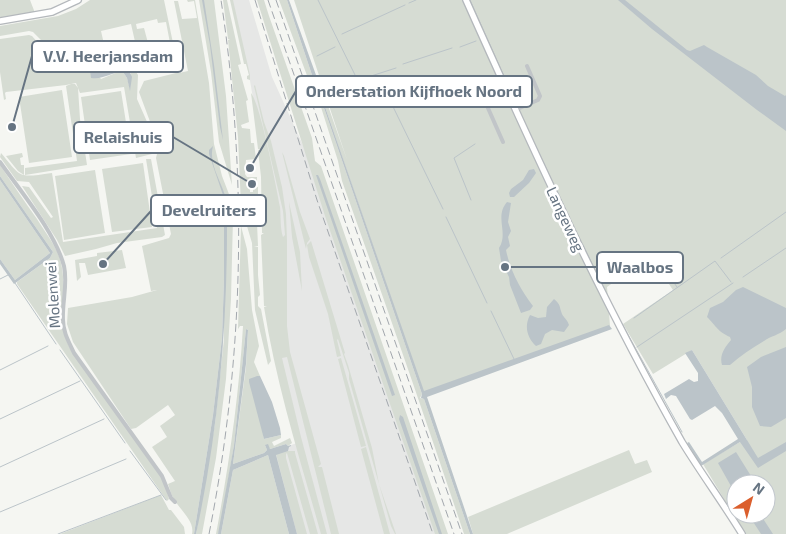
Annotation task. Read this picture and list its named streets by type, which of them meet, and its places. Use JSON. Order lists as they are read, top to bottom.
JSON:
{
  "streets": {
    "main road": ["Langeweg"],
    "street": ["Molenwei"]
  },
  "places": [
    "V.V. Heerjansdam",
    "Onderstation Kijfhoek Noord",
    "Relaishuis",
    "Develruiters",
    "Waalbos"
  ],
  "north": "top right"
}
